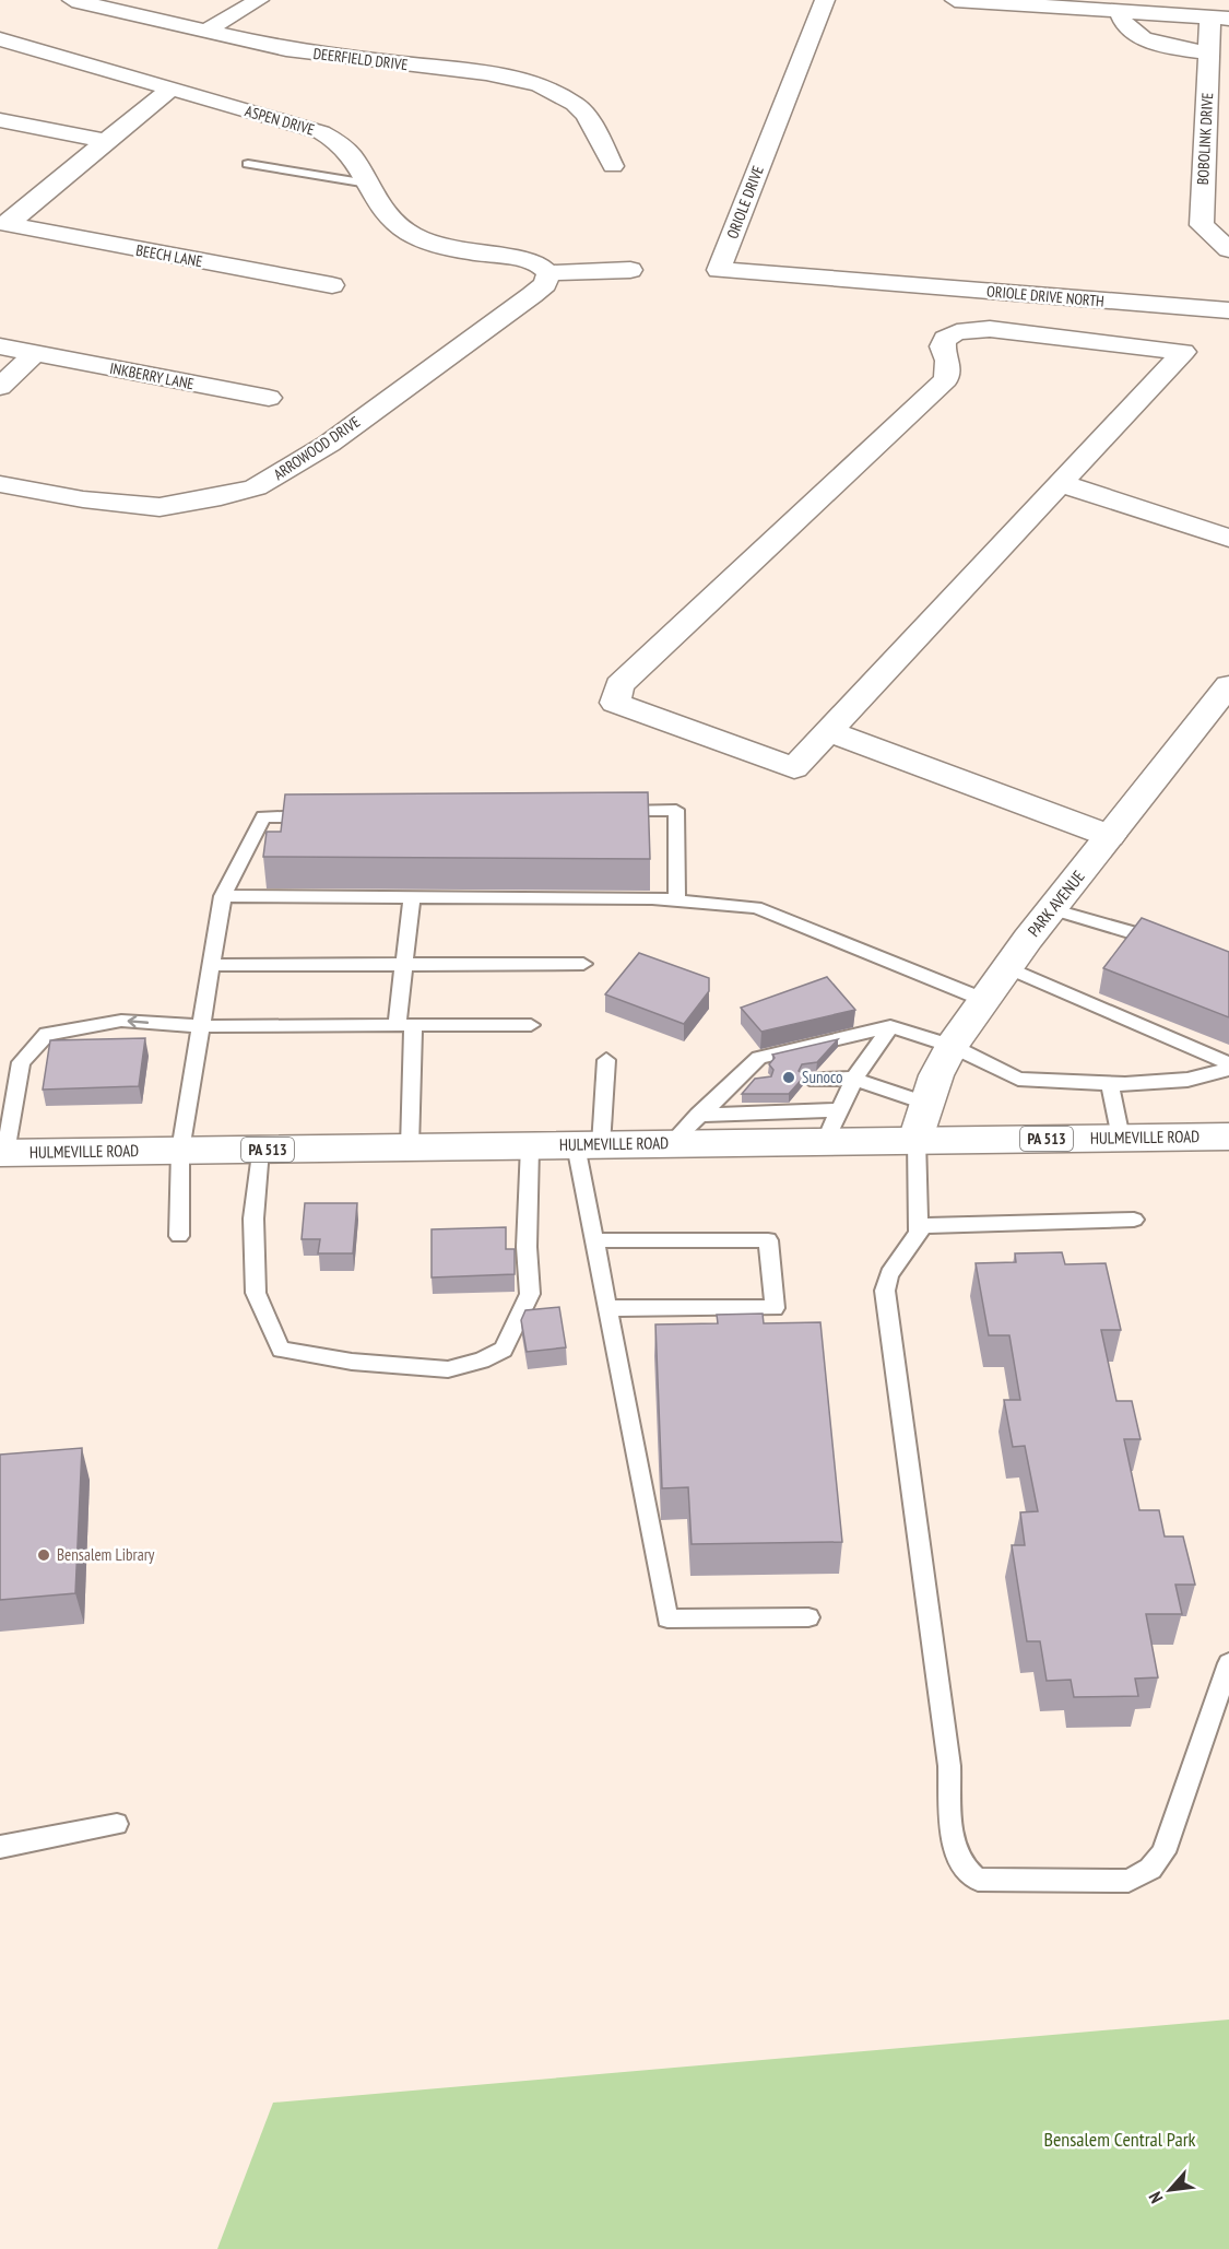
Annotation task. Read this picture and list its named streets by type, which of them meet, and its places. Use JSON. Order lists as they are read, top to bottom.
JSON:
{
  "streets": {
    "street": [
      "DEERFIELD DRIVE",
      "ASPEN DRIVE",
      "BOBOLINK DRIVE",
      "ORIOLE DRIVE",
      "BEECH LANE",
      "ORIOLE DRIVE NORTH",
      "INKBERRY LANE",
      "ARROWOOD DRIVE",
      "PARK AVENUE",
      "HULMEVILLE ROAD",
      "PA 513"
    ]
  },
  "crossings": [
    ["ASPEN DRIVE", "BEECH LANE"],
    ["ASPEN DRIVE", "ARROWOOD DRIVE"],
    ["ORIOLE DRIVE", "ORIOLE DRIVE NORTH"],
    ["PARK AVENUE", "HULMEVILLE ROAD"]
  ],
  "parks": ["Bensalem Central Park"],
  "places": ["Sunoco", "Bensalem Library"],
  "north": "bottom left"
}
